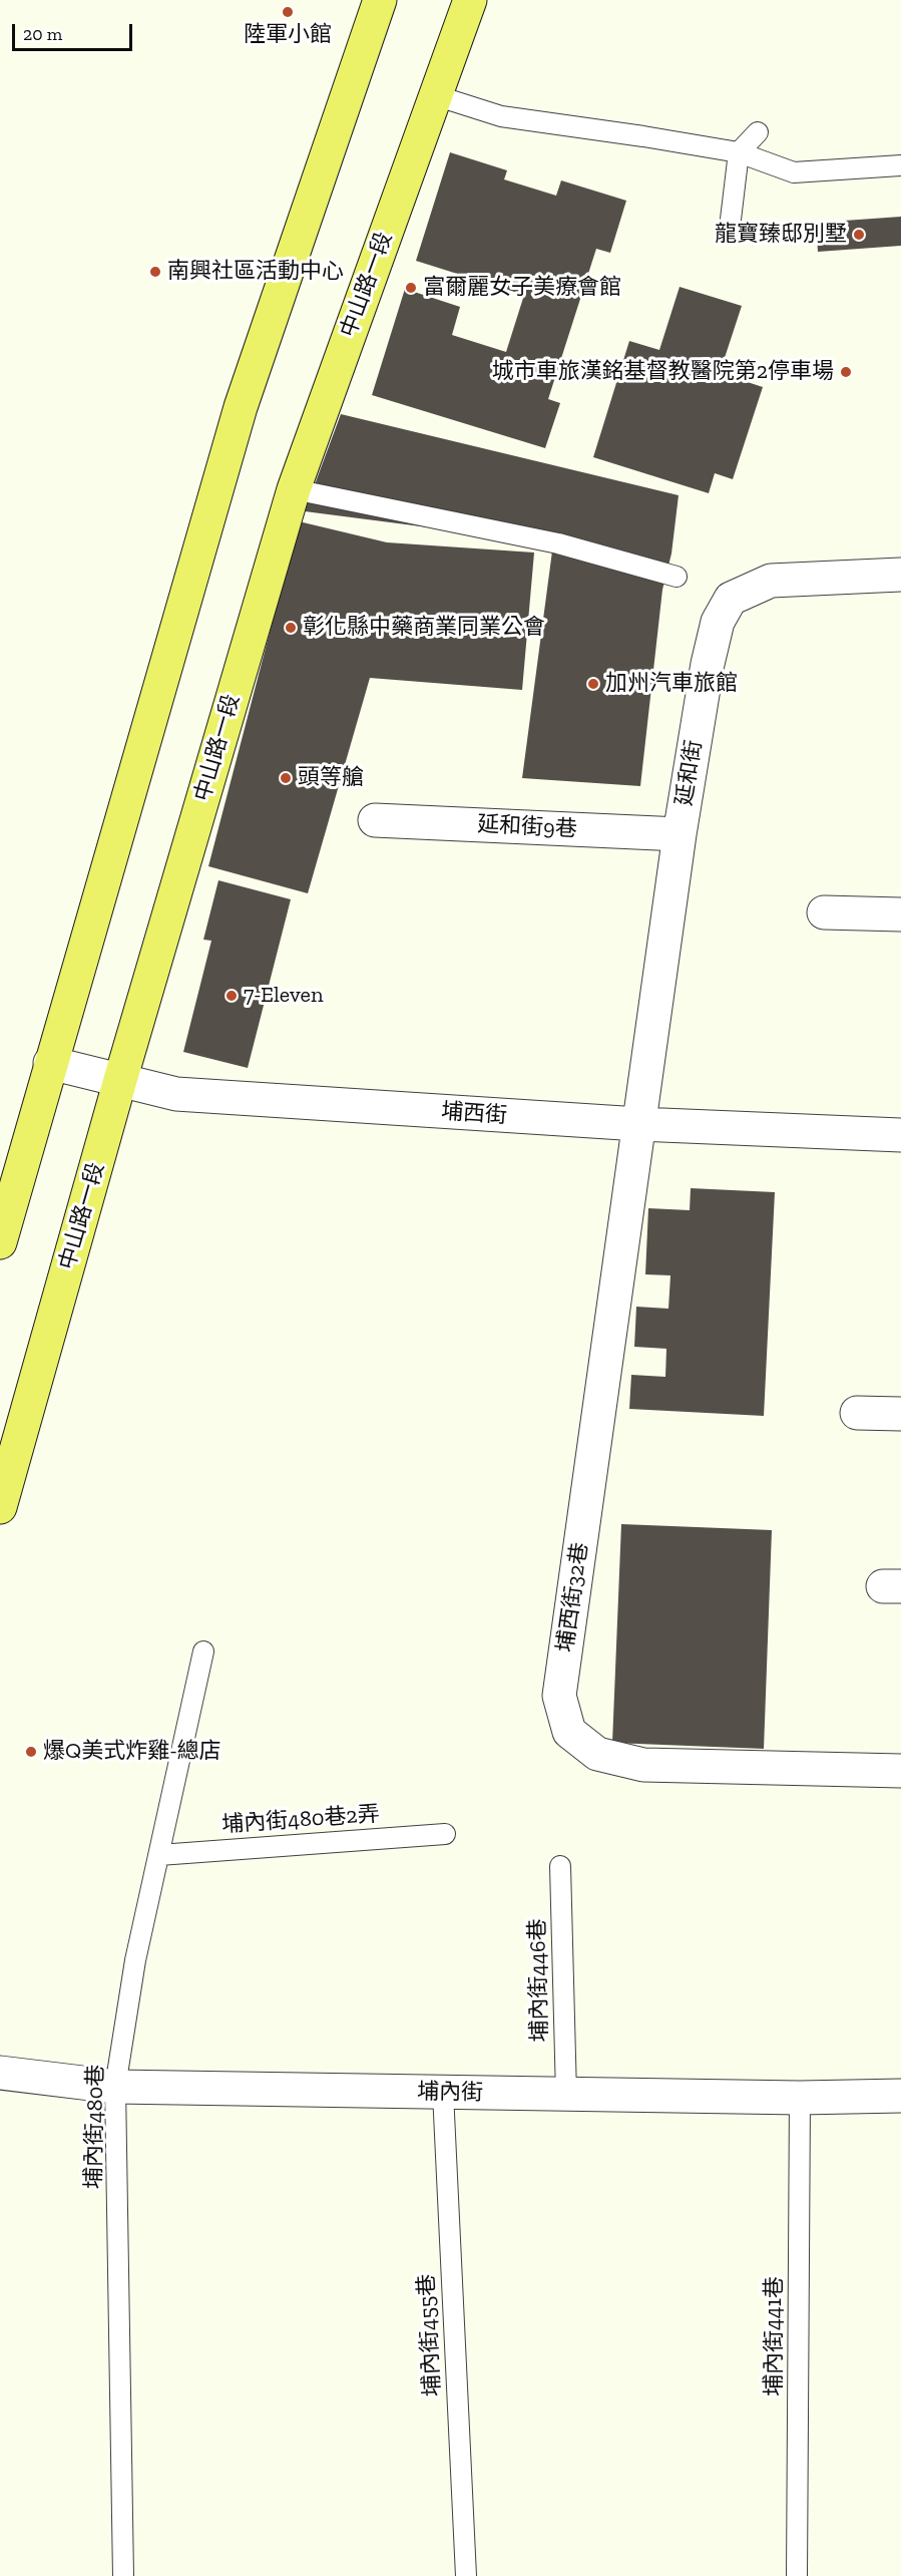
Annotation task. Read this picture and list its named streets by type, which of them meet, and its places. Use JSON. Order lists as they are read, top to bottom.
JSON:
{
  "streets": {
    "main road": ["中山路一段"],
    "street": [
      "延和街",
      "延和街9巷",
      "埔西街",
      "埔西街32巷",
      "埔內街"
    ],
    "lane": [
      "埔內街480巷2弄",
      "埔內街446巷",
      "埔內街480巷",
      "埔內街455巷",
      "埔內街441巷"
    ]
  },
  "crossings": [
    ["中山路一段", "埔西街"],
    ["延和街", "延和街9巷"],
    ["延和街", "埔西街"],
    ["延和街", "埔西街32巷"],
    ["埔西街", "埔西街32巷"],
    ["埔內街480巷2弄", "埔內街480巷"],
    ["埔內街446巷", "埔內街"],
    ["埔內街", "埔內街480巷"],
    ["埔內街", "埔內街455巷"],
    ["埔內街", "埔內街441巷"]
  ],
  "places": [
    "陸軍小館",
    "龍寶臻邸別墅",
    "南興社區活動中心",
    "富爾麗女子美療會館",
    "城市車旅漢銘基督教醫院第2停車場",
    "彰化縣中藥商業同業公會",
    "加州汽車旅館",
    "頭等艙",
    "7-Eleven",
    "爆Q美式炸雞-總店"
  ],
  "scale_bar": "20 m"
}
